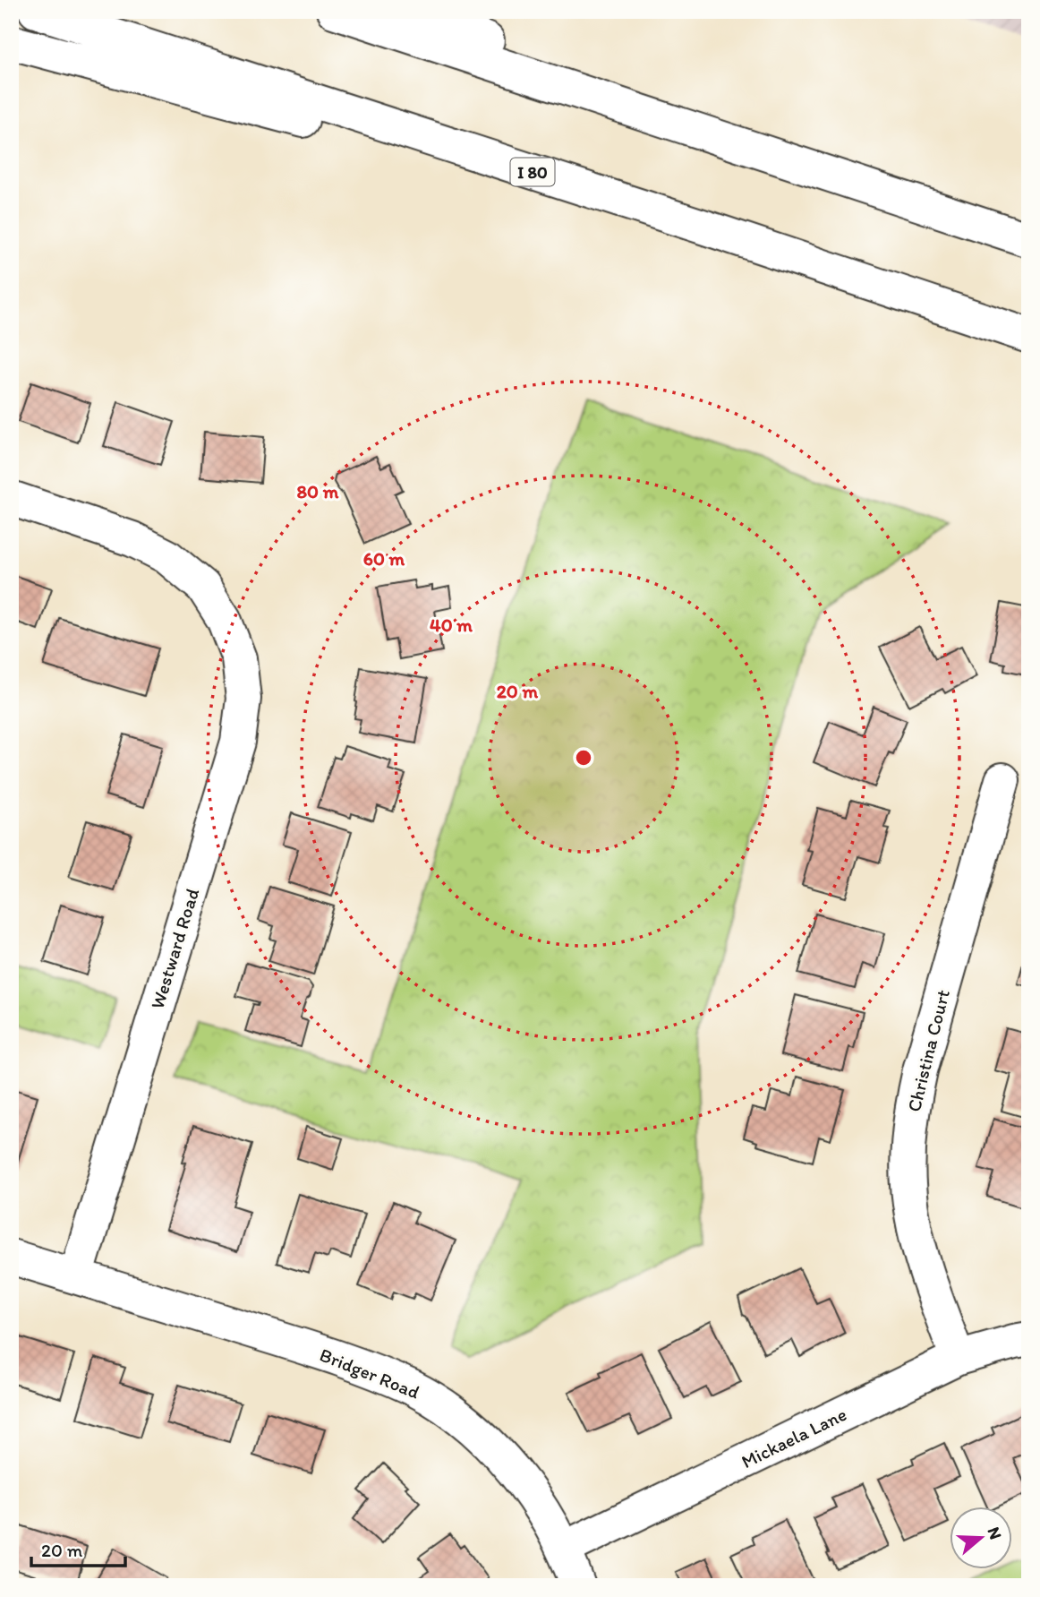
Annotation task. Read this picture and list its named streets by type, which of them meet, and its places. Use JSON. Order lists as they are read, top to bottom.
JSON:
{
  "streets": {
    "main road": [
      "I 80",
      "Westward Road",
      "Christina Court",
      "Bridger Road",
      "Mickaela Lane"
    ]
  },
  "crossings": [
    ["Westward Road", "Bridger Road"],
    ["Christina Court", "Mickaela Lane"],
    ["Bridger Road", "Mickaela Lane"]
  ],
  "scale_bar": "20 m",
  "north": "right",
  "rings": [
    "80 m",
    "60 m",
    "40 m",
    "20 m"
  ]
}
